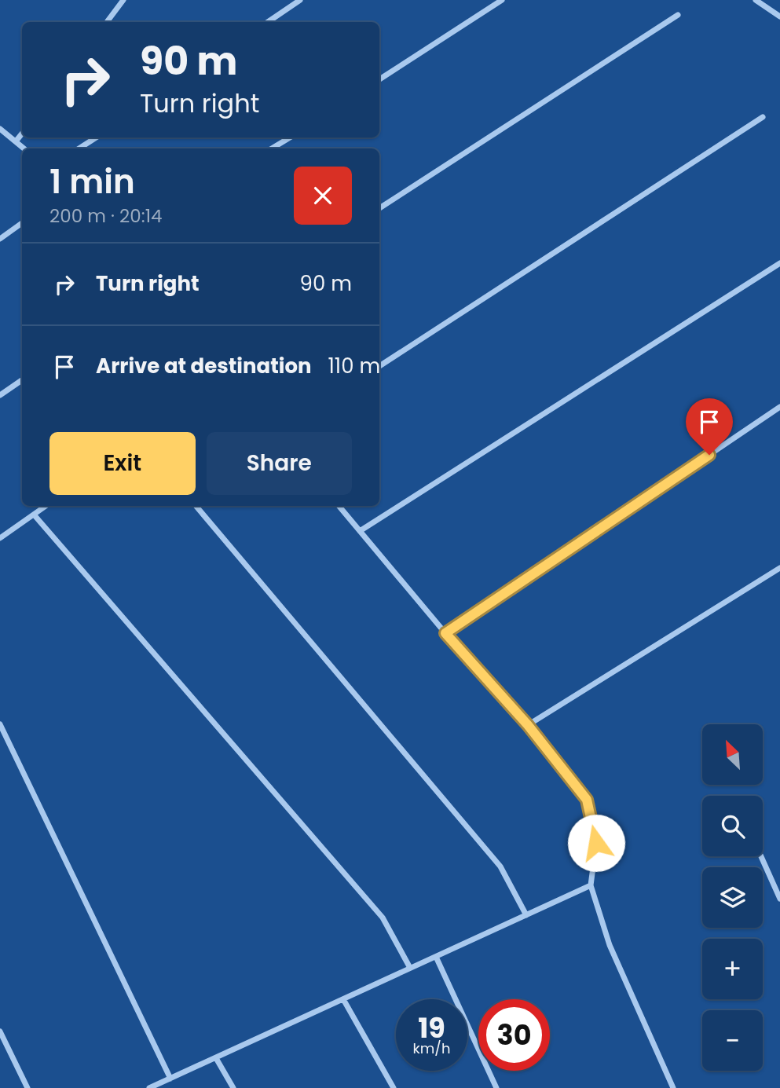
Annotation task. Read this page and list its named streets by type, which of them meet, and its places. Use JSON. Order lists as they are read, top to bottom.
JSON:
{
  "north": "top left",
  "page": {
    "turn": ["90 m", "Turn right"],
    "heading": ["1 min", "200 m · 20:14"],
    "list": [
      {
        "name": "Turn right",
        "value": "90 m"
      },
      {
        "name": "Arrive at destination",
        "value": "110 m"
      }
    ],
    "buttons": ["Exit", "Share"],
    "map_buttons": ["+", "−"],
    "speed": "19 km/h",
    "limit": "30"
  }
}
